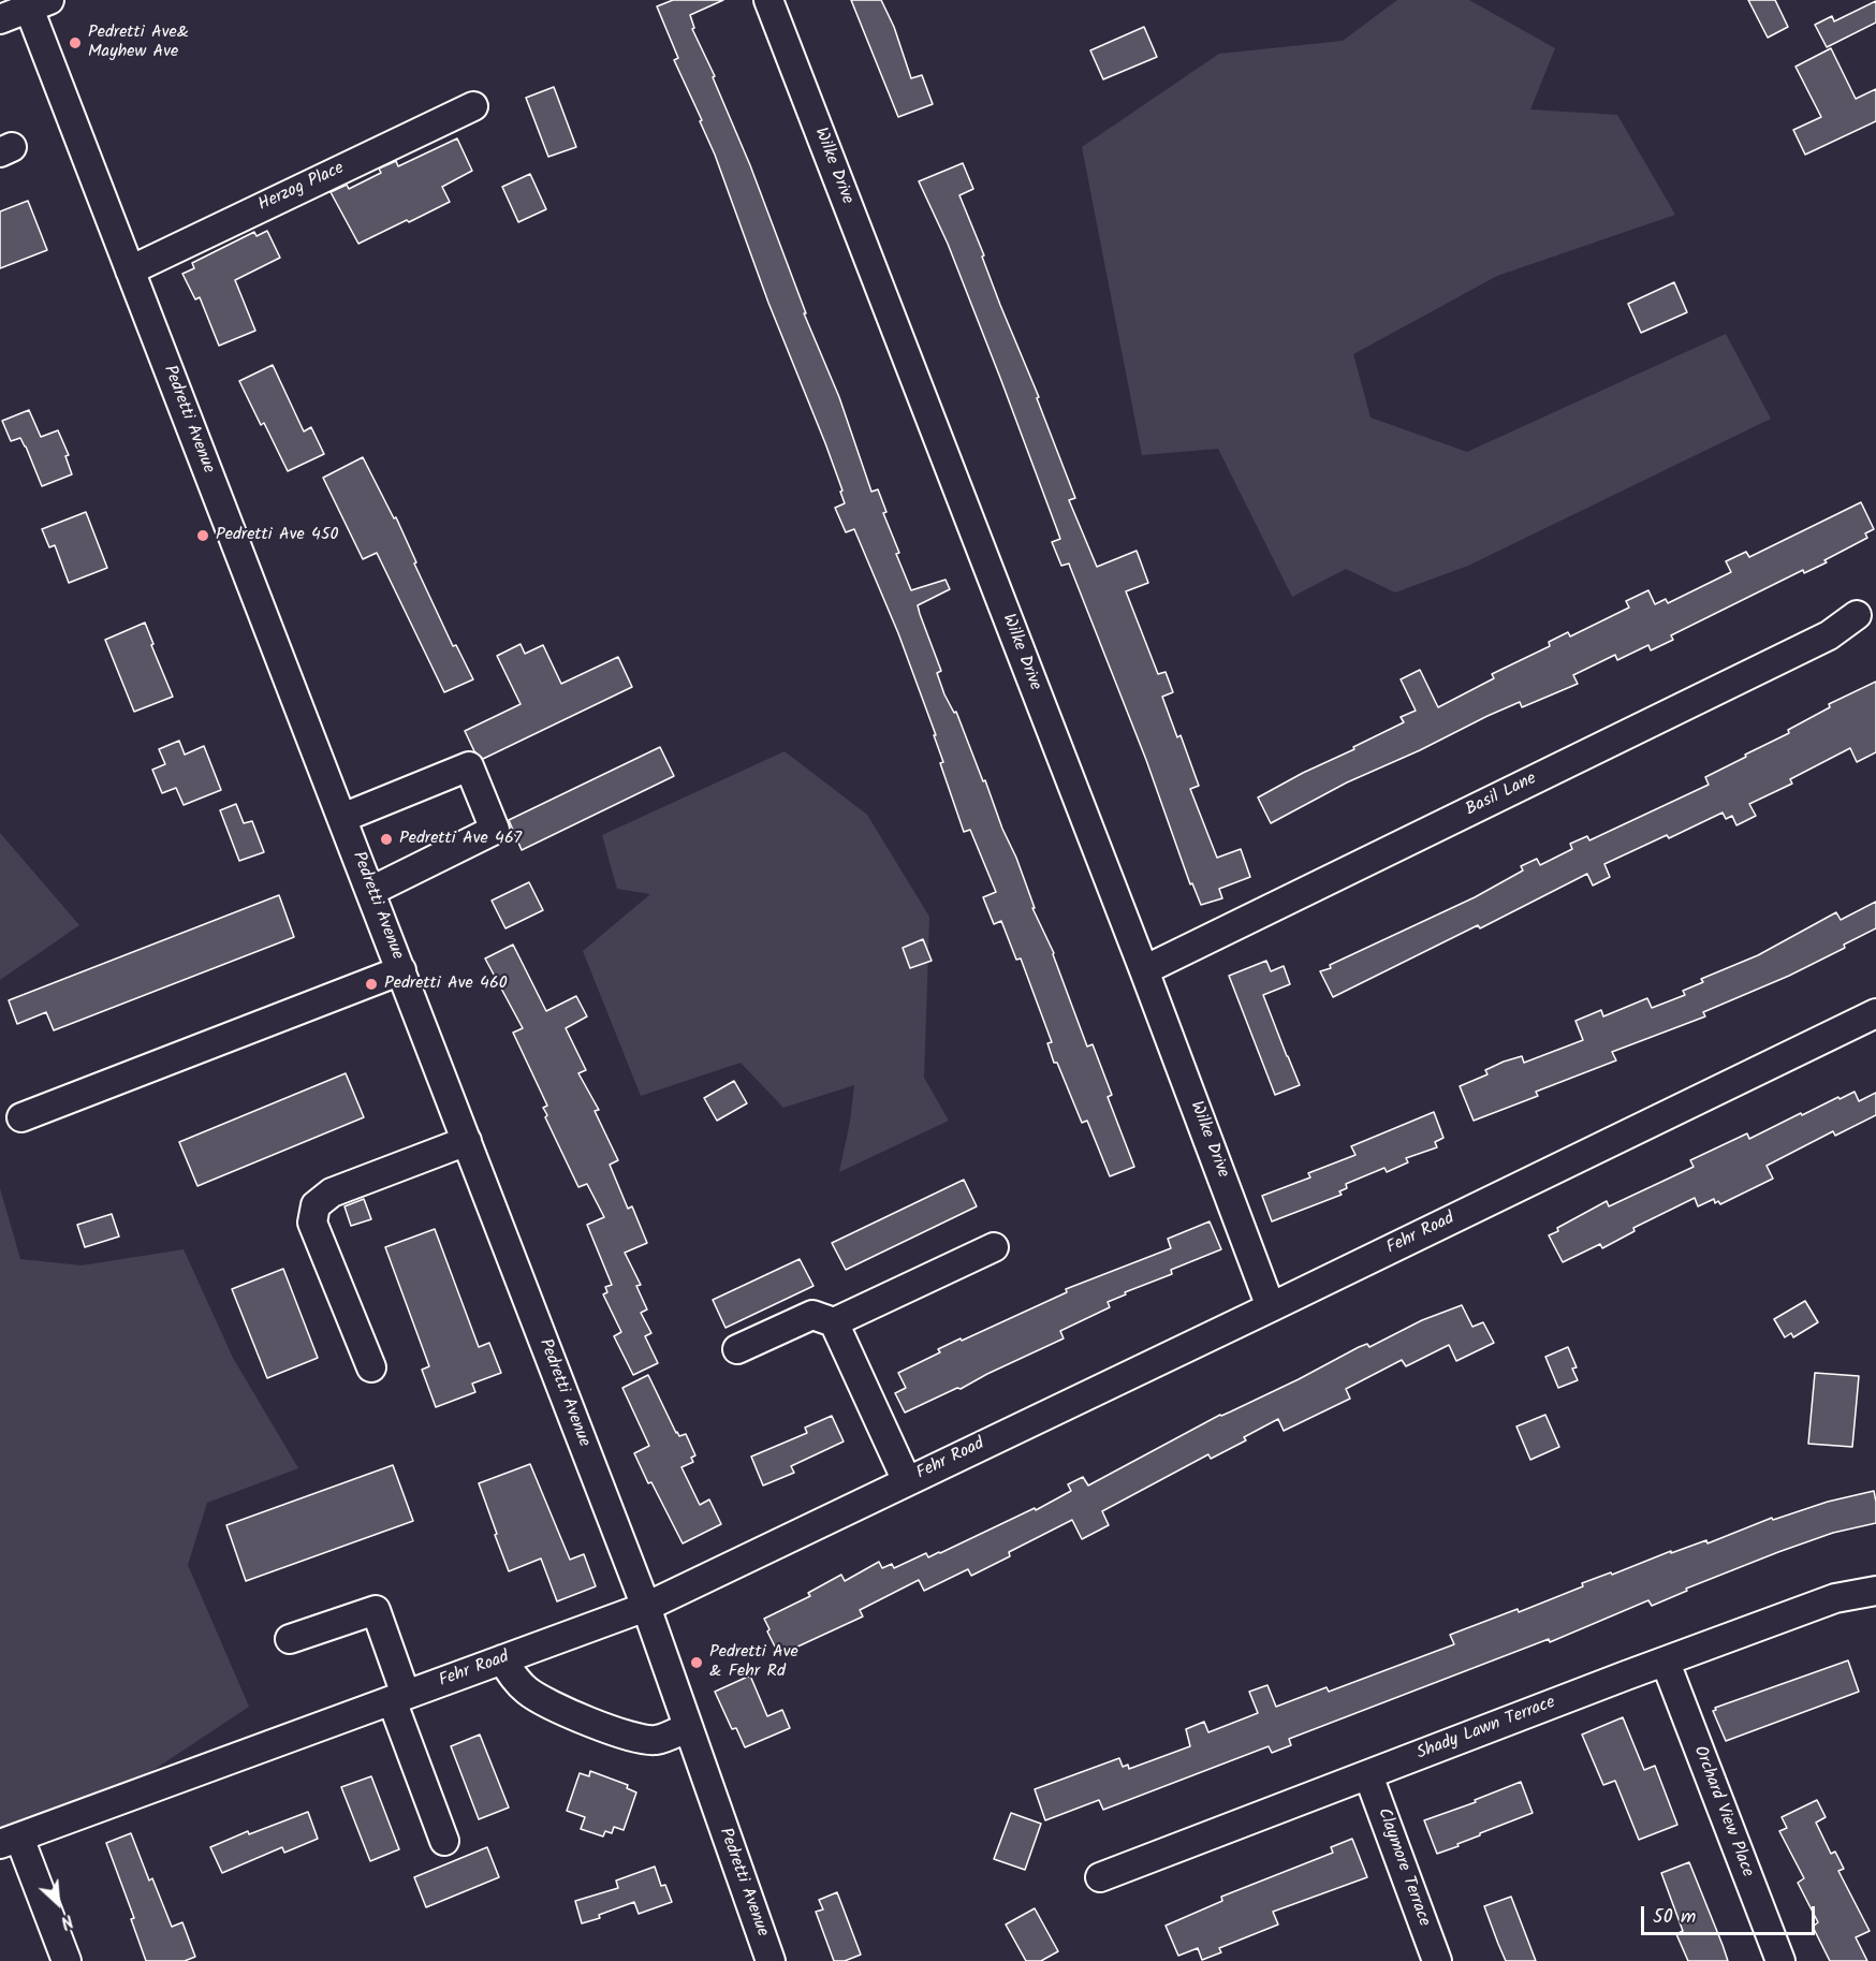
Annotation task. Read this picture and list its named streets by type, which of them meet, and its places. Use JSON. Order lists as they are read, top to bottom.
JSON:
{
  "streets": {
    "street": [
      "Wilke Drive",
      "Herzog Place",
      "Pedretti Avenue",
      "Basil Lane",
      "Fehr Road",
      "Shady Lawn Terrace",
      "Orchard View Place",
      "Claymore Terrace"
    ]
  },
  "crossings": [
    ["Wilke Drive", "Basil Lane"],
    ["Wilke Drive", "Fehr Road"],
    ["Herzog Place", "Pedretti Avenue"],
    ["Pedretti Avenue", "Fehr Road"],
    ["Shady Lawn Terrace", "Orchard View Place"],
    ["Shady Lawn Terrace", "Claymore Terrace"]
  ],
  "places": [
    "Pedretti Ave& Mayhew Ave",
    "Pedretti Ave 450",
    "Pedretti Ave 467",
    "Pedretti Ave 460",
    "Pedretti Ave & Fehr Rd"
  ],
  "scale_bar": "50 m",
  "north": "bottom right"
}
